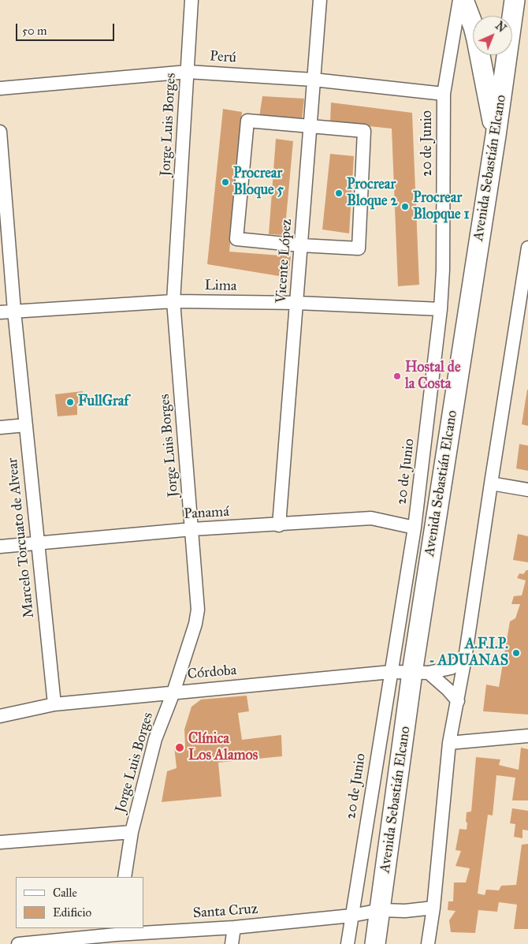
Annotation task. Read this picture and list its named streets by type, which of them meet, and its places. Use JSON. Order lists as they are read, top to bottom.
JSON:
{
  "streets": {
    "main road": ["Avenida Sebastián Elcano"],
    "street": [
      "Perú",
      "Jorge Luis Borges",
      "20 de Junio",
      "Vicente López",
      "Lima",
      "Panamá",
      "Marcelo Torcuato de Alvear",
      "Córdoba",
      "Santa Cruz"
    ]
  },
  "crossings": [
    ["Perú", "Jorge Luis Borges"],
    ["Perú", "20 de Junio"],
    ["Perú", "Vicente López"],
    ["Jorge Luis Borges", "Lima"],
    ["Jorge Luis Borges", "Panamá"],
    ["Jorge Luis Borges", "Córdoba"],
    ["20 de Junio", "Lima"],
    ["20 de Junio", "Panamá"],
    ["20 de Junio", "Córdoba"],
    ["20 de Junio", "Santa Cruz"],
    ["Avenida Sebastián Elcano", "Córdoba"],
    ["Avenida Sebastián Elcano", "Santa Cruz"],
    ["Vicente López", "Lima"],
    ["Vicente López", "Panamá"],
    ["Lima", "Marcelo Torcuato de Alvear"],
    ["Panamá", "Marcelo Torcuato de Alvear"],
    ["Marcelo Torcuato de Alvear", "Córdoba"]
  ],
  "places": [
    "Procrear Bloque 5",
    "Procrear Bloque 2",
    "Procrear Blopque 1",
    "Hostal de la Costa",
    "FullGraf",
    "A.F.I.P. - ADUANAS",
    "Clínica Los Alamos"
  ],
  "legend": ["Calle", "Edificio"],
  "scale_bar": "50 m",
  "north": "top right"
}
